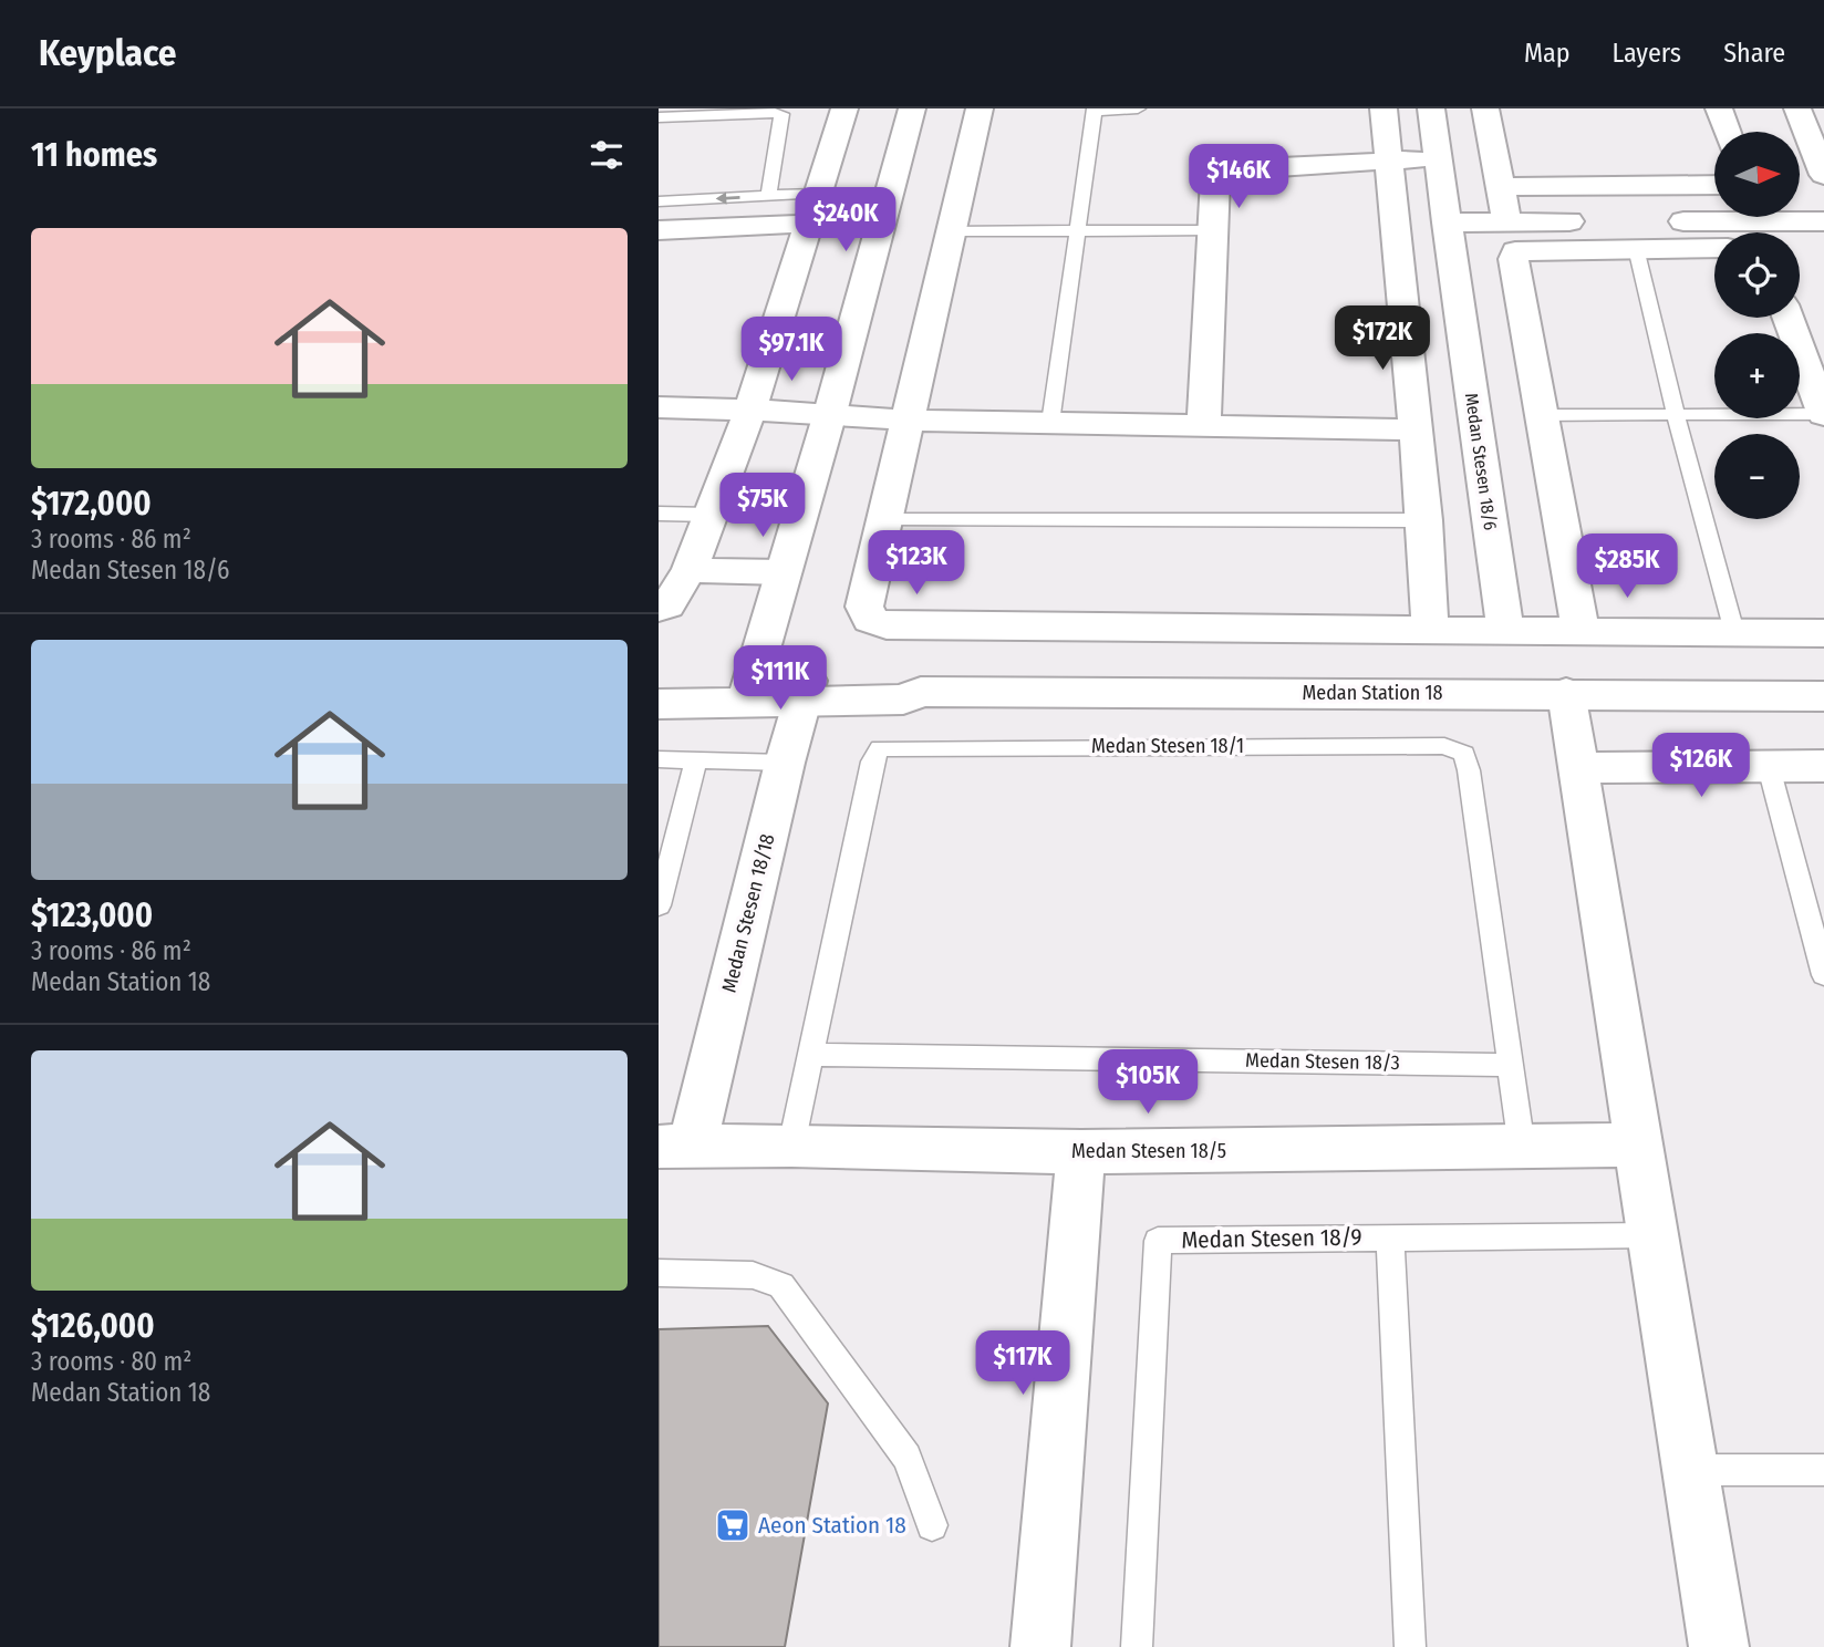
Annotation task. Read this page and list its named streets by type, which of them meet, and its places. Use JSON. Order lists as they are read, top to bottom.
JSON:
{
  "streets": {
    "street": [
      "Medan Stesen 18/6",
      "Medan Station 18",
      "Medan Stesen 18/18",
      "Medan Stesen 18/5"
    ],
    "lane": ["Medan Stesen 18/1", "Medan Stesen 18/3", "Medan Stesen 18/9"]
  },
  "crossings": [
    ["Medan Station 18", "Medan Stesen 18/18"],
    ["Medan Stesen 18/1", "Medan Stesen 18/3"],
    ["Medan Stesen 18/1", "Medan Stesen 18/5"],
    ["Medan Stesen 18/18", "Medan Stesen 18/5"]
  ],
  "places": {
    "supermarket": ["Aeon Station 18"]
  },
  "north": "right",
  "page": {
    "header": "Keyplace",
    "nav": ["Map", "Layers", "Share"],
    "heading": "11 homes",
    "map_buttons": ["+", "−"],
    "price": [
      "$146K",
      "$240K",
      "$172K",
      "$97.1K",
      "$75K",
      "$123K",
      "$285K",
      "$111K",
      "$126K",
      "$105K",
      "$117K"
    ],
    "list": [
      {
        "name": "$172,000",
        "note": "3 rooms · 86 m² · Medan Stesen 18/6"
      },
      {
        "name": "$123,000",
        "note": "3 rooms · 86 m² · Medan Station 18"
      },
      {
        "name": "$126,000",
        "note": "3 rooms · 80 m² · Medan Station 18"
      }
    ]
  }
}
